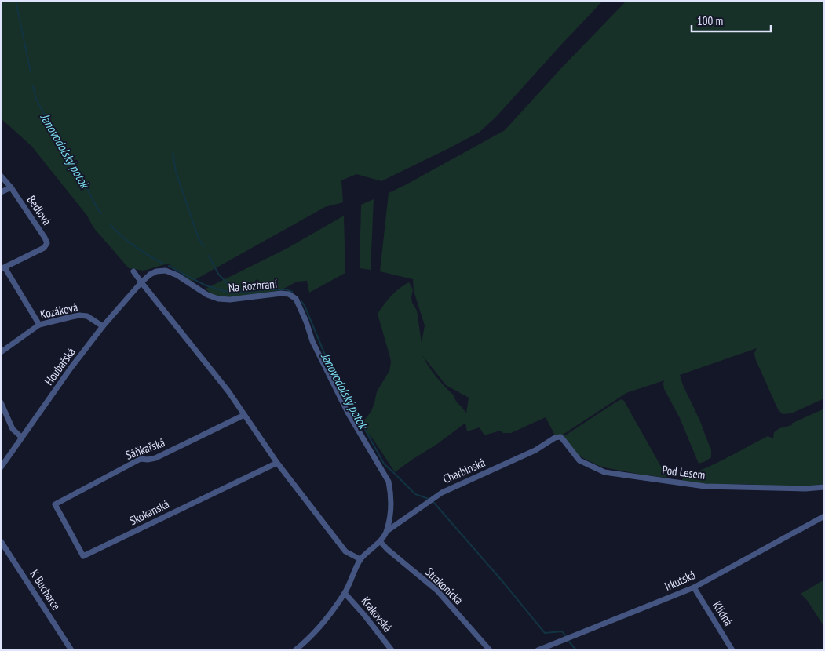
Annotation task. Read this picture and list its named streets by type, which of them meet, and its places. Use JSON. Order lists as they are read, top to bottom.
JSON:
{
  "streets": {
    "street": [
      "Bedlová",
      "Na Rozhraní",
      "Kozáková",
      "Houbařská",
      "Sáňkařská",
      "Charbinská",
      "Pod Lesem",
      "Skokanská",
      "Irkutská",
      "Strakonická",
      "K Bucharce",
      "Klidná",
      "Krakovská"
    ]
  },
  "crossings": [
    ["Bedlová", "Kozáková"],
    ["Na Rozhraní", "Houbařská"],
    ["Na Rozhraní", "Charbinská"],
    ["Na Rozhraní", "Strakonická"],
    ["Kozáková", "Houbařská"],
    ["Sáňkařská", "Skokanská"],
    ["Charbinská", "Pod Lesem"],
    ["Irkutská", "Klidná"]
  ],
  "water": ["Janovodolský potok"],
  "scale_bar": "100 m"
}
